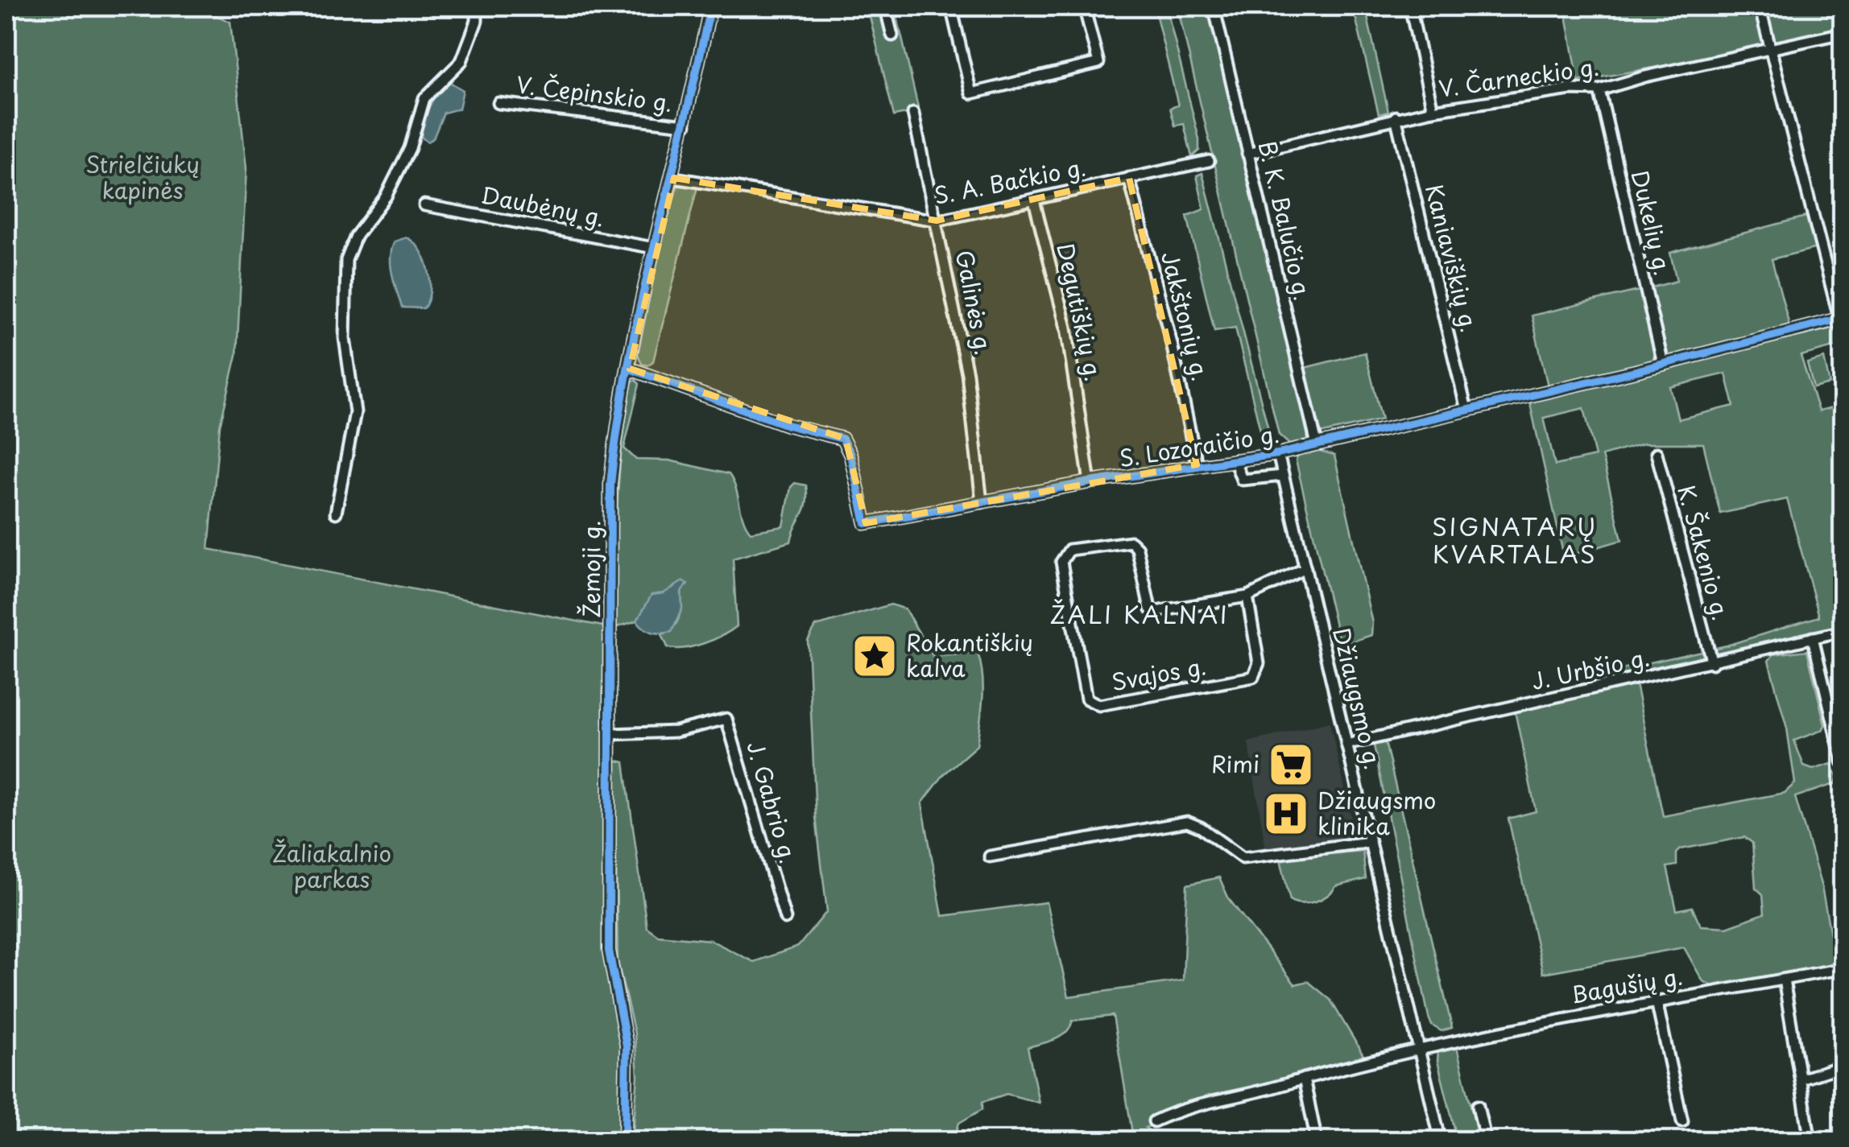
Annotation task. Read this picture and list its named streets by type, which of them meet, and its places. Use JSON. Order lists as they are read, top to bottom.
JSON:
{
  "streets": {
    "street": [
      "V. Čarneckio g.",
      "V. Čepinskio g.",
      "S. A. Bačkio g.",
      "Daubėnų g.",
      "B. K. Balučio g.",
      "Dukelių g.",
      "Kaniaviškių g.",
      "Galinės g.",
      "Degutiškių g.",
      "Jakštonių g.",
      "S. Lozoraičio g.",
      "K. Šakenio g.",
      "Žemoji g.",
      "J. Urbšio g.",
      "Svajos g.",
      "Džiaugsmo g.",
      "J. Gabrio g.",
      "Bagušių g."
    ]
  },
  "crossings": [
    ["V. Čarneckio g.", "B. K. Balučio g."],
    ["V. Čarneckio g.", "Dukelių g."],
    ["V. Čarneckio g.", "Kaniaviškių g."],
    ["V. Čepinskio g.", "Žemoji g."],
    ["S. A. Bačkio g.", "Galinės g."],
    ["S. A. Bačkio g.", "Degutiškių g."],
    ["S. A. Bačkio g.", "Jakštonių g."],
    ["S. A. Bačkio g.", "Žemoji g."],
    ["Daubėnų g.", "Žemoji g."],
    ["B. K. Balučio g.", "S. Lozoraičio g."],
    ["Dukelių g.", "S. Lozoraičio g."],
    ["Kaniaviškių g.", "S. Lozoraičio g."],
    ["Galinės g.", "S. Lozoraičio g."],
    ["Degutiškių g.", "S. Lozoraičio g."],
    ["Jakštonių g.", "S. Lozoraičio g."],
    ["S. Lozoraičio g.", "Žemoji g."],
    ["S. Lozoraičio g.", "Džiaugsmo g."],
    ["K. Šakenio g.", "J. Urbšio g."],
    ["Žemoji g.", "J. Gabrio g."],
    ["J. Urbšio g.", "Džiaugsmo g."],
    ["Svajos g.", "Džiaugsmo g."],
    ["Džiaugsmo g.", "Bagušių g."]
  ],
  "districts": ["SIGNATARŲ KVARTALAS", "ŽALI KALNAI"],
  "parks": ["Strielčiukų kapinės", "Žaliakalnio parkas"],
  "places": {
    "place": ["Rokantiškių kalva"],
    "supermarket": ["Rimi"],
    "hospital": ["Džiaugsmo klinika"]
  }
}
